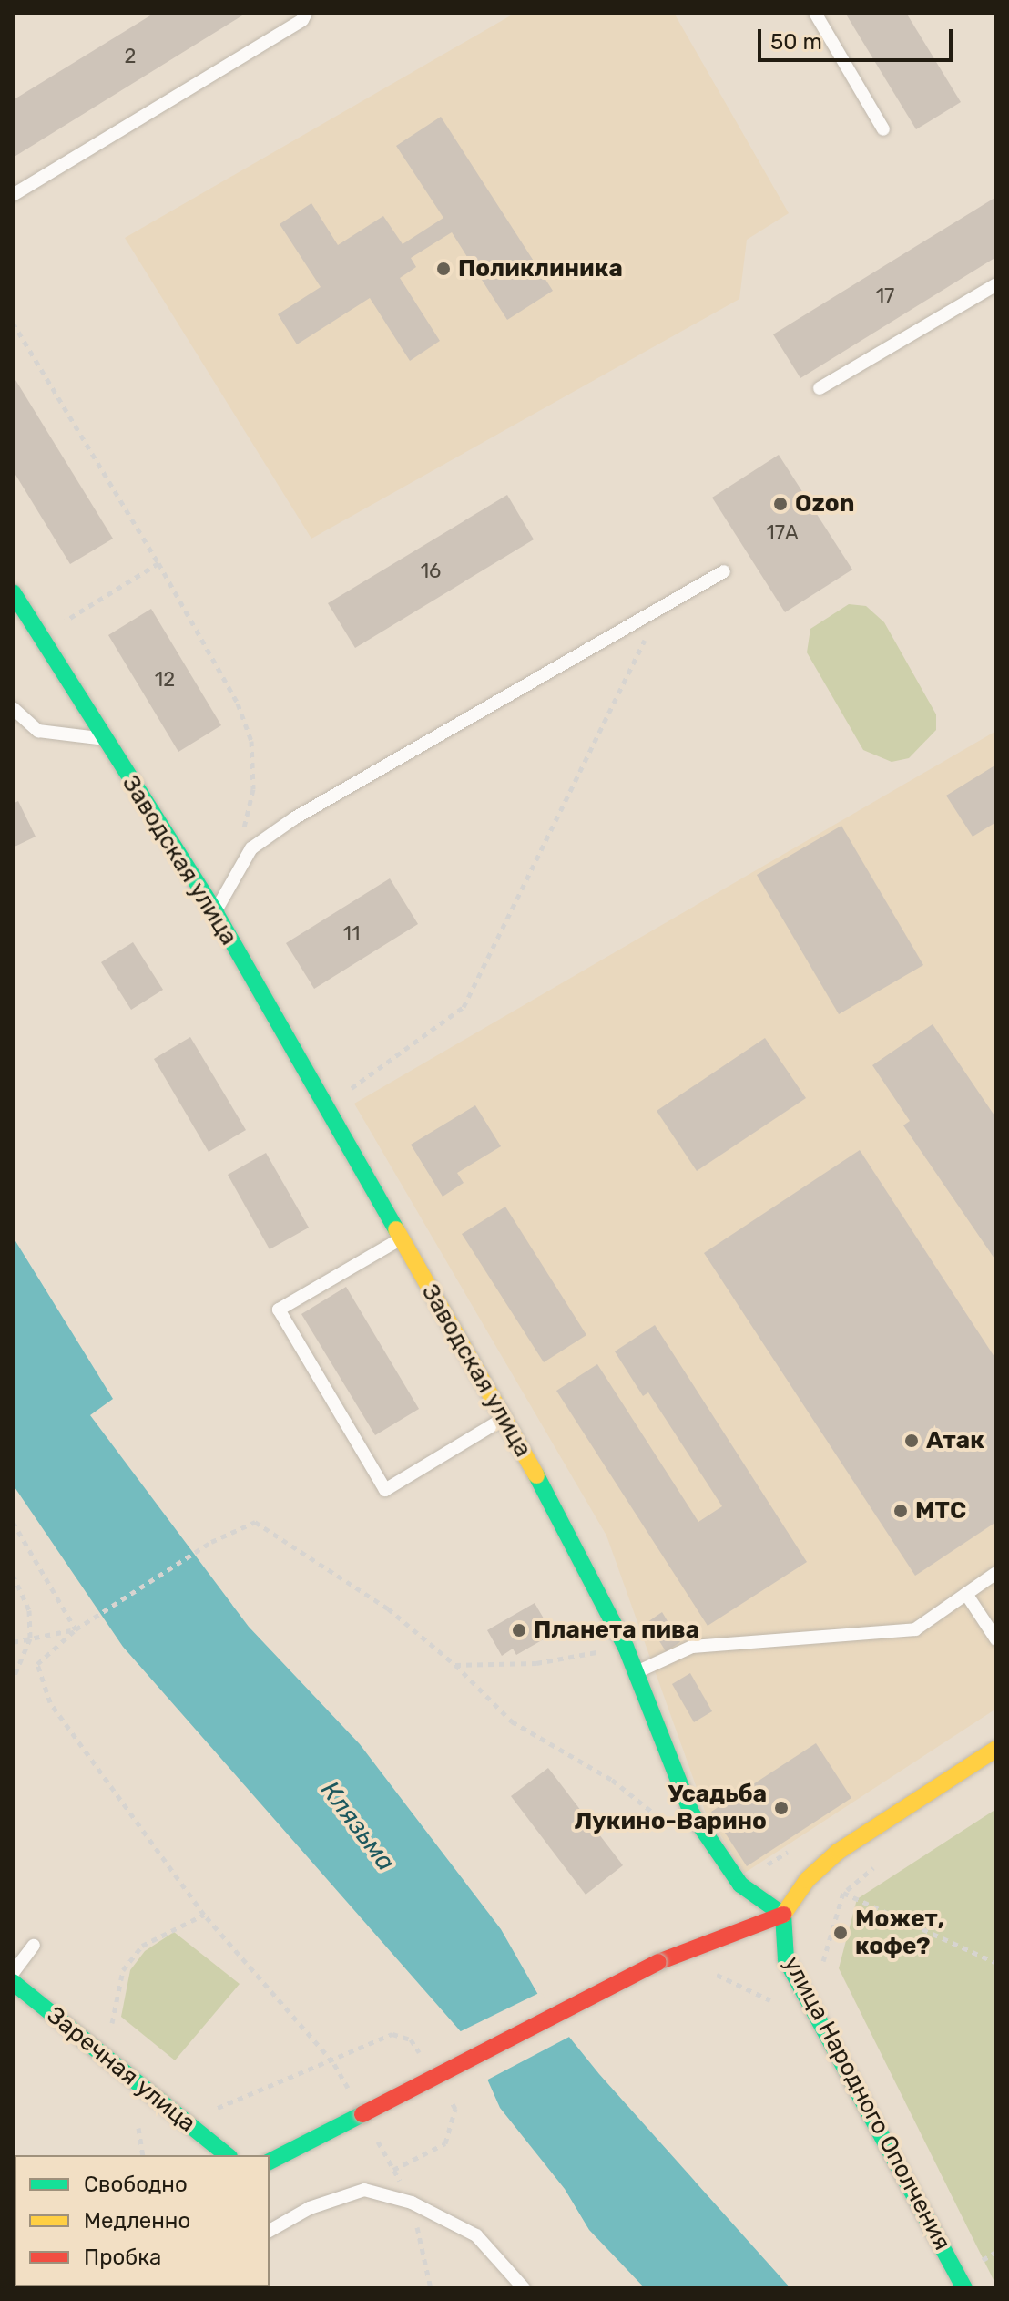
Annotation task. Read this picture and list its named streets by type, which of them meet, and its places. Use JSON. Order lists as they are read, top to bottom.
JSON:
{
  "streets": {
    "street": ["Заводская улица", "Заречная улица", "улица Народного Ополчения"]
  },
  "crossings": [
    ["Заводская улица", "улица Народного Ополчения"]
  ],
  "water": ["Клязьма"],
  "places": [
    "Поликлиника",
    "Ozon",
    "Атак",
    "МТС",
    "Планета пива",
    "Усадьба Лукино-Варино",
    "Может, кофе?"
  ],
  "house_numbers": [
    "2",
    "17",
    "17А",
    "16",
    "12",
    "11"
  ],
  "legend": ["Свободно", "Медленно", "Пробка"],
  "scale_bar": "50 m"
}
